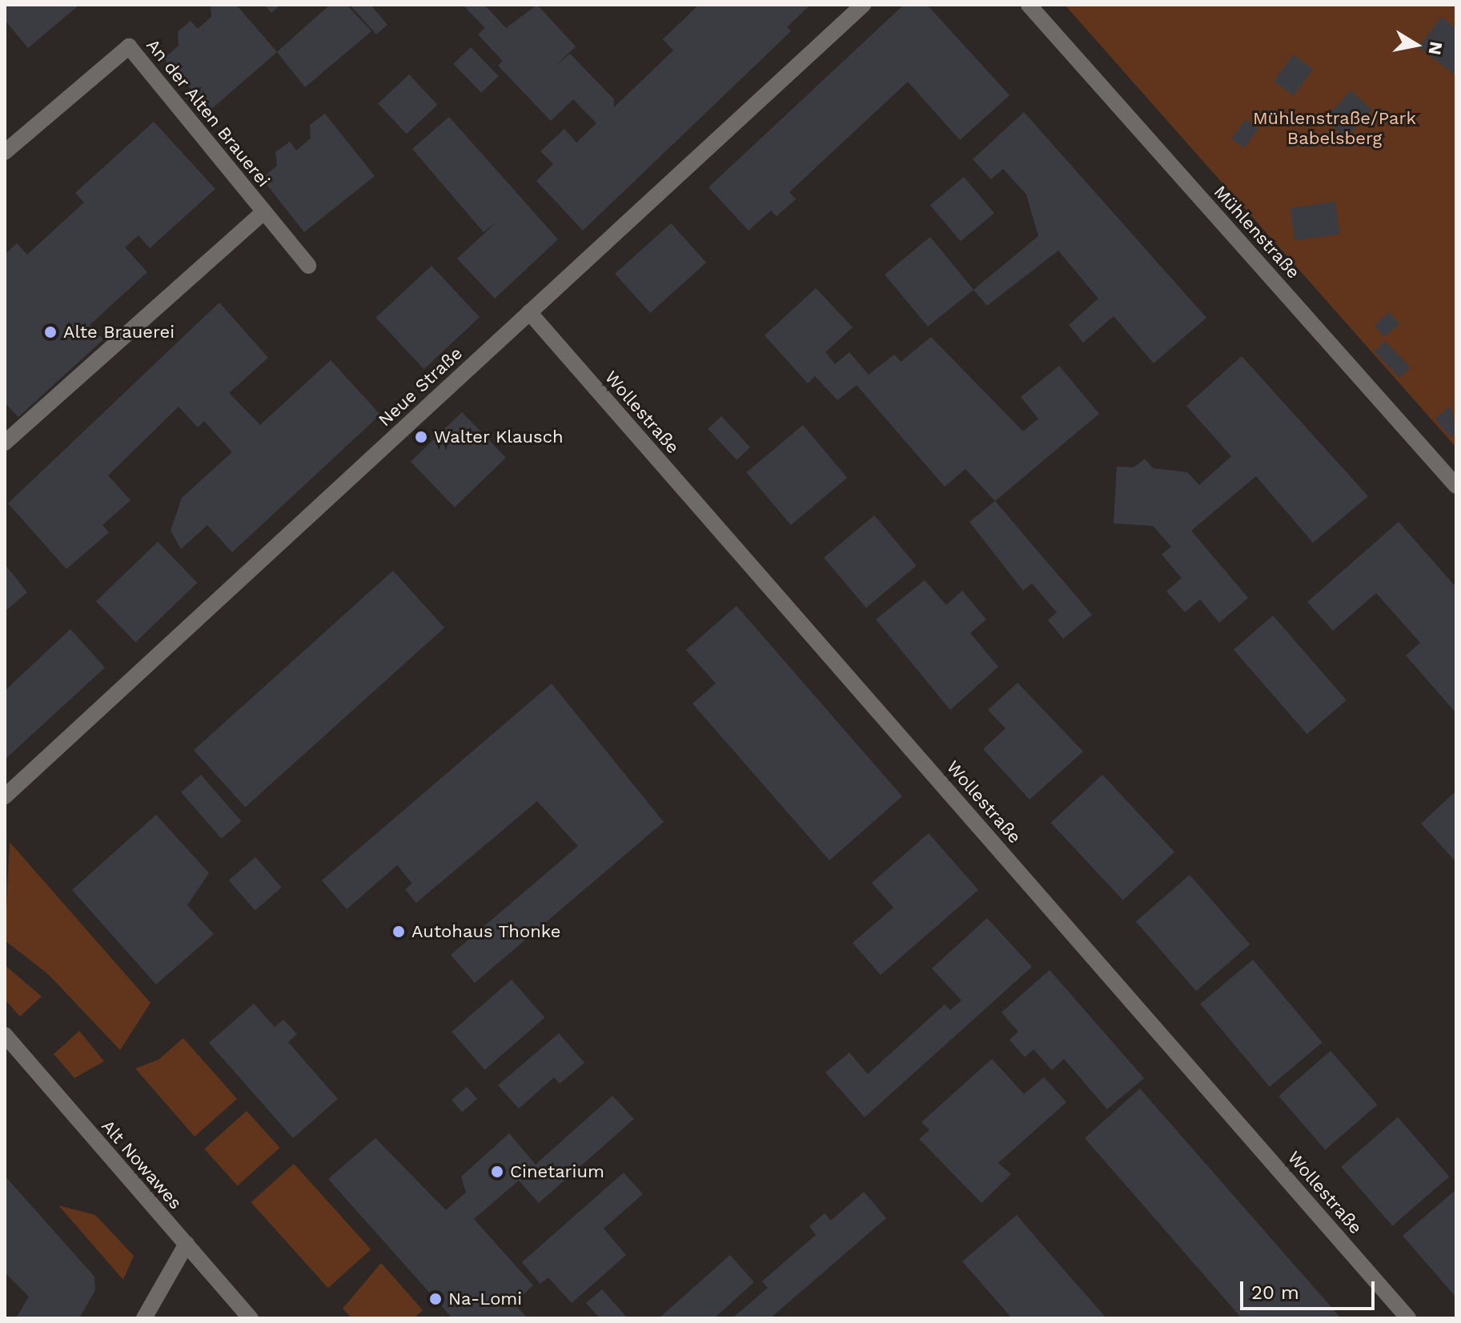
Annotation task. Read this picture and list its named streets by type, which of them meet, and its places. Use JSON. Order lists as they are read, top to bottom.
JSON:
{
  "streets": {
    "street": [
      "An der Alten Brauerei",
      "Mühlenstraße",
      "Neue Straße",
      "Wollestraße",
      "Alt Nowawes"
    ]
  },
  "crossings": [
    ["Neue Straße", "Wollestraße"]
  ],
  "parks": ["Mühlenstraße/Park Babelsberg"],
  "places": [
    "Alte Brauerei",
    "Walter Klausch",
    "Autohaus Thonke",
    "Cinetarium",
    "Na-Lomi"
  ],
  "scale_bar": "20 m",
  "north": "right"
}
